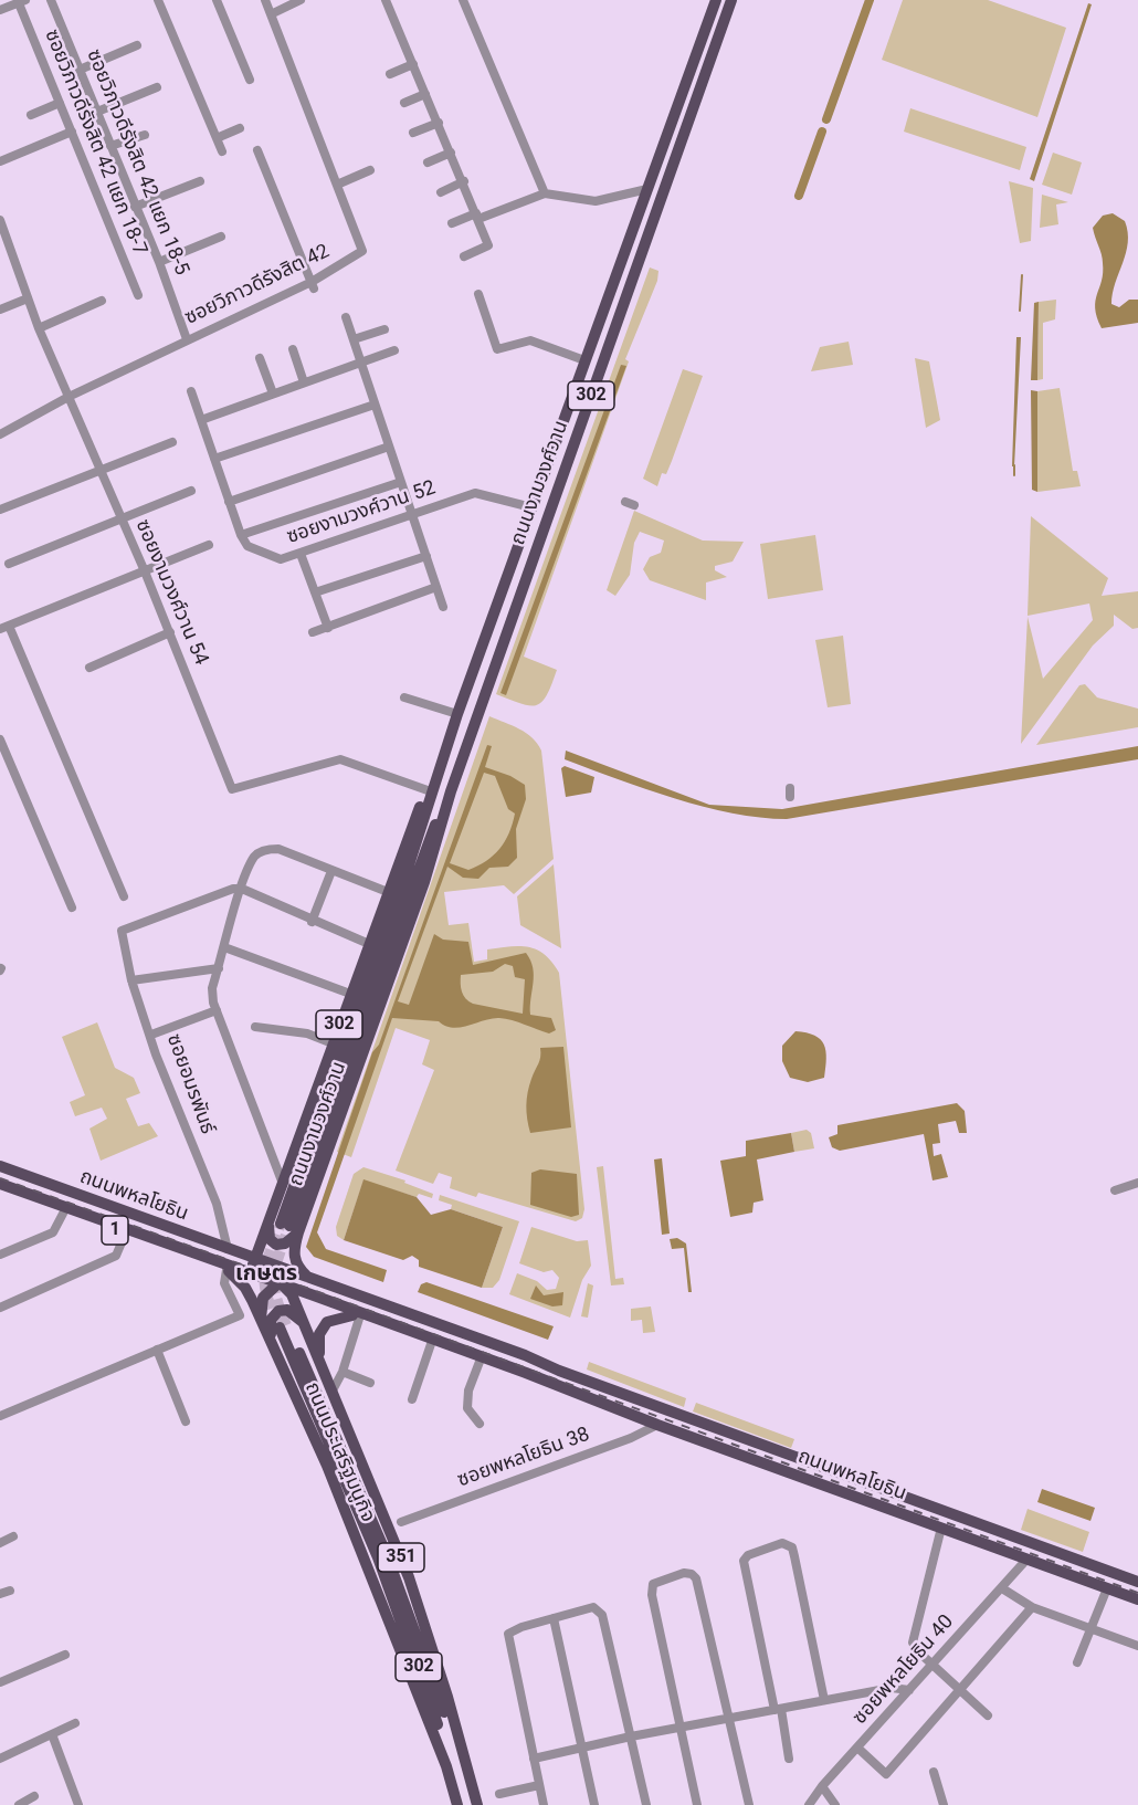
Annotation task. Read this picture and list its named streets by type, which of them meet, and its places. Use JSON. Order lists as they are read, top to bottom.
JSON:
{
  "streets": {
    "main road": [
      "302",
      "ถนนงามวงศ์วาน",
      "ถนนพหลโยธิน",
      "1",
      "ถนนประเสริฐมนูกิจ",
      "351"
    ],
    "street": [
      "ซอยวิภาวดีรังสิต 42 แยก 18-7",
      "ซอยวิภาวดีรังสิต 42 แยก 18-5",
      "ซอยวิภาวดีรังสิต 42",
      "ซอยงามวงศ์วาน 52",
      "ซอยงามวงศ์วาน 54",
      "ซอยอมรพันธ์",
      "ซอยพหลโยธิน 38",
      "ซอยพหลโยธิน 40"
    ]
  },
  "crossings": [
    ["ซอยวิภาวดีรังสิต 42 แยก 18-5", "ซอยวิภาวดีรังสิต 42"],
    ["ซอยวิภาวดีรังสิต 42", "ซอยงามวงศ์วาน 54"],
    ["302", "ถนนประเสริฐมนูกิจ"],
    ["ถนนงามวงศ์วาน", "ซอยงามวงศ์วาน 52"],
    ["ถนนงามวงศ์วาน", "ซอยงามวงศ์วาน 54"],
    ["ถนนงามวงศ์วาน", "ถนนพหลโยธิน"],
    ["ซอยอมรพันธ์", "ถนนพหลโยธิน"],
    ["ถนนพหลโยธิน", "ถนนประเสริฐมนูกิจ"],
    ["ถนนพหลโยธิน", "ซอยพหลโยธิน 38"],
    ["ถนนพหลโยธิน", "ซอยพหลโยธิน 40"]
  ],
  "districts": ["เกษตร"]
}
